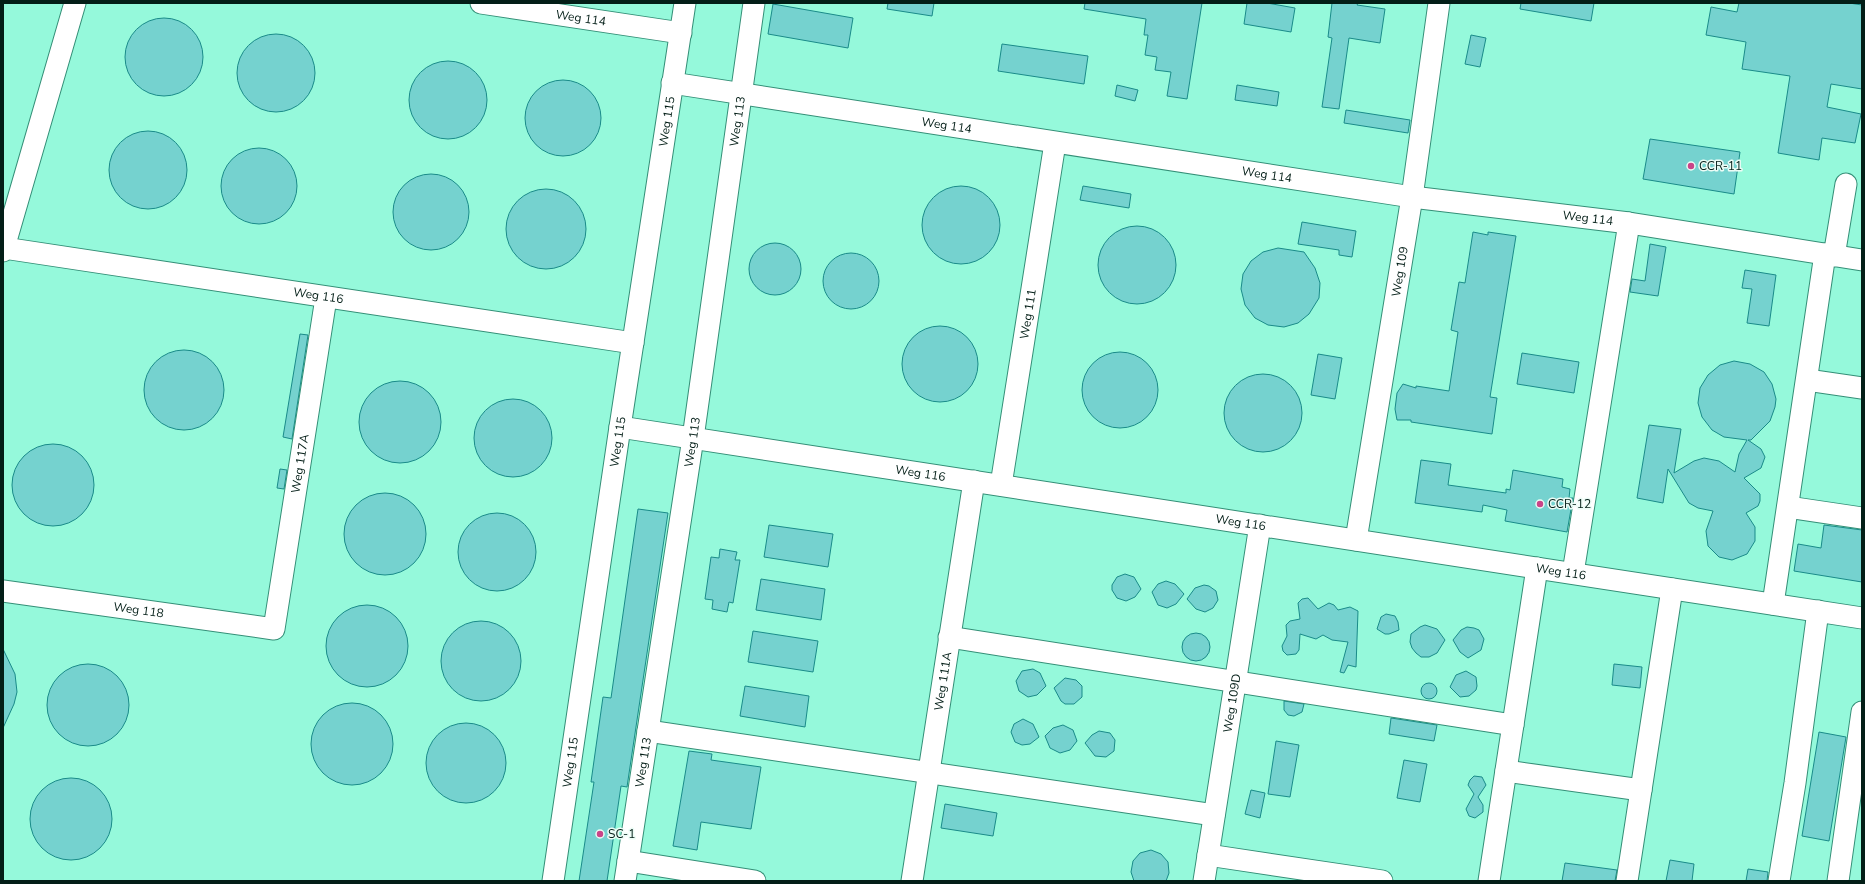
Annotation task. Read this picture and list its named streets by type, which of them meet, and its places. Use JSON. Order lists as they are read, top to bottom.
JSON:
{
  "streets": {
    "lane": [
      "Weg 114",
      "Weg 115",
      "Weg 113",
      "Weg 109",
      "Weg 116",
      "Weg 111",
      "Weg 117A",
      "Weg 118",
      "Weg 111A",
      "Weg 109D"
    ]
  },
  "crossings": [
    ["Weg 114", "Weg 115"],
    ["Weg 114", "Weg 113"],
    ["Weg 114", "Weg 109"],
    ["Weg 114", "Weg 111"],
    ["Weg 115", "Weg 116"],
    ["Weg 113", "Weg 116"],
    ["Weg 109", "Weg 116"],
    ["Weg 116", "Weg 111"],
    ["Weg 116", "Weg 117A"],
    ["Weg 116", "Weg 111A"],
    ["Weg 116", "Weg 109D"],
    ["Weg 117A", "Weg 118"]
  ],
  "places": ["CCR-11", "CCR-12", "SC-1"]
}
